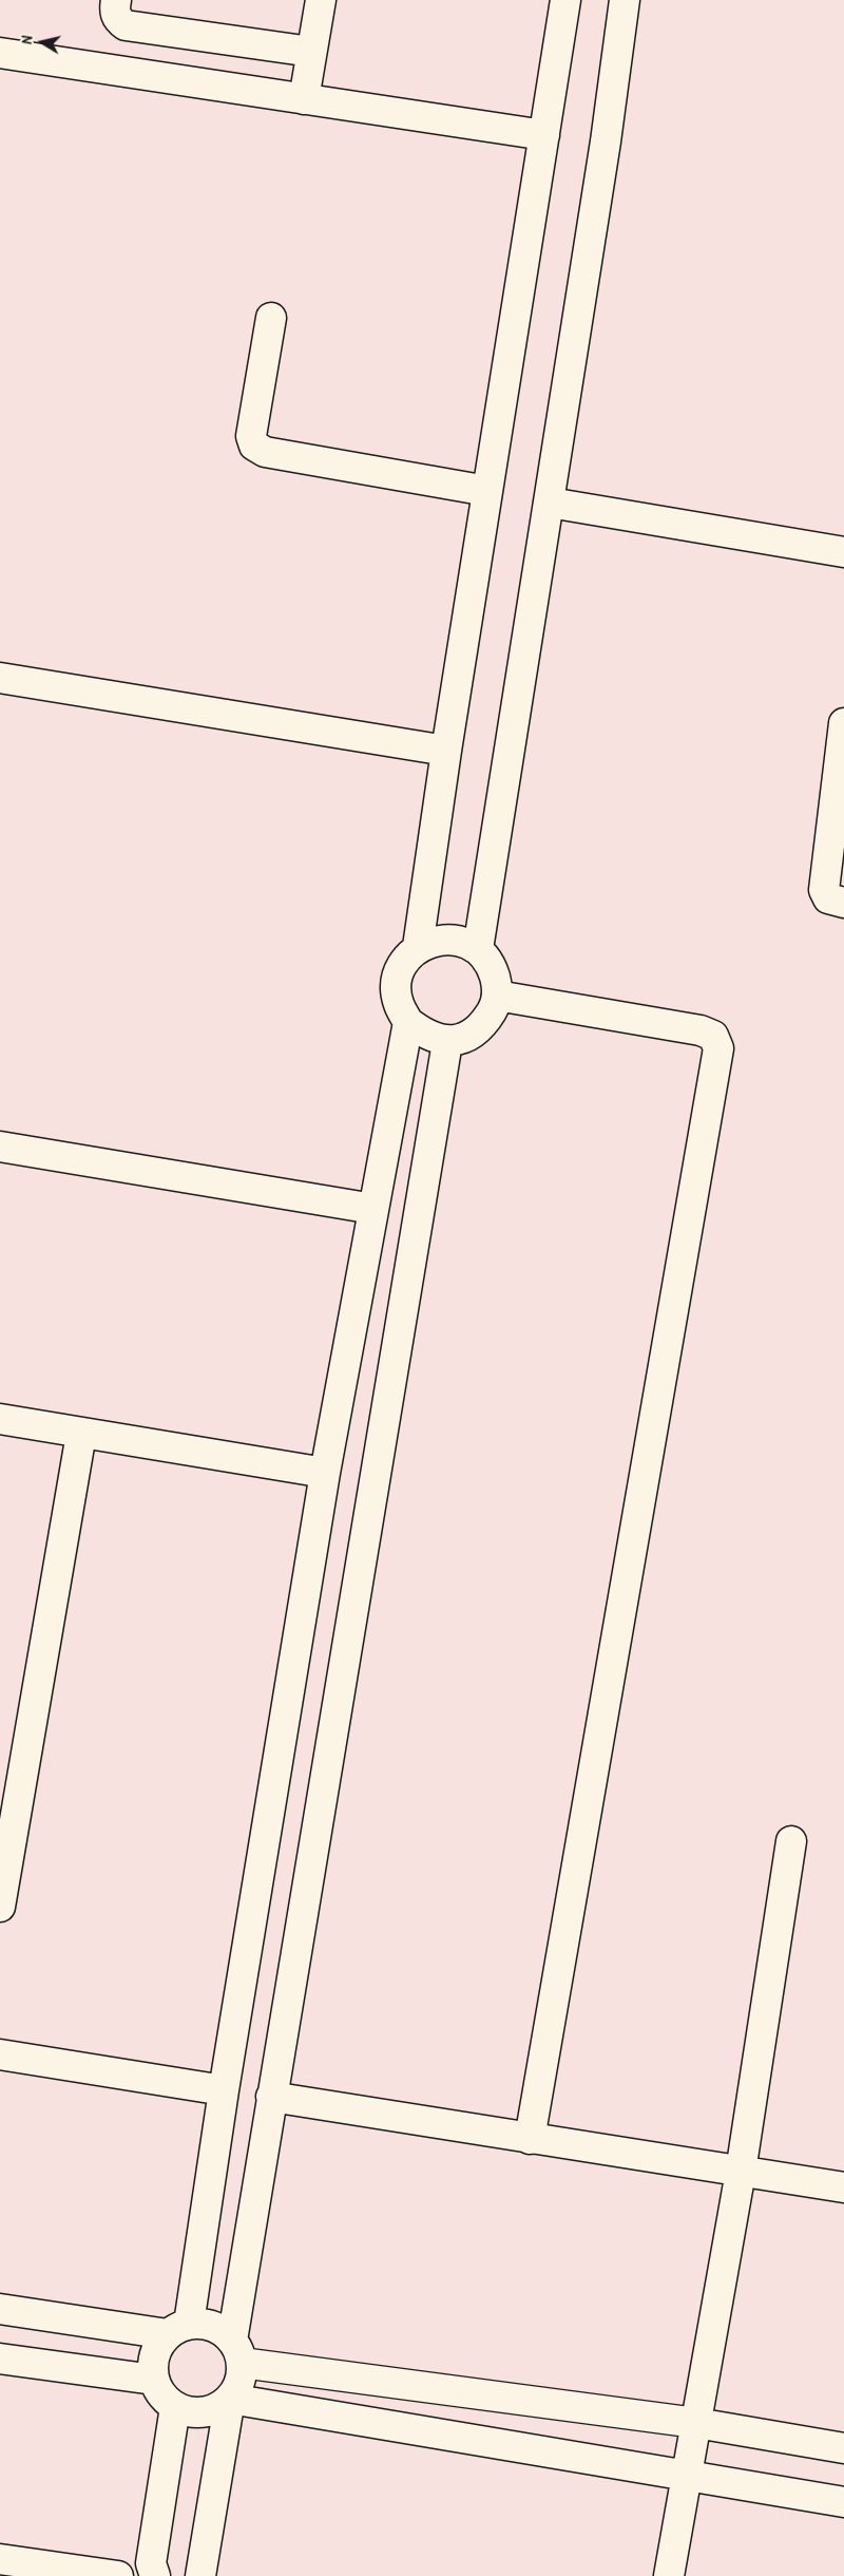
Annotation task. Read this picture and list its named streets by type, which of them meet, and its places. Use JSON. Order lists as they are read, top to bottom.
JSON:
{
  "north": "left"
}
